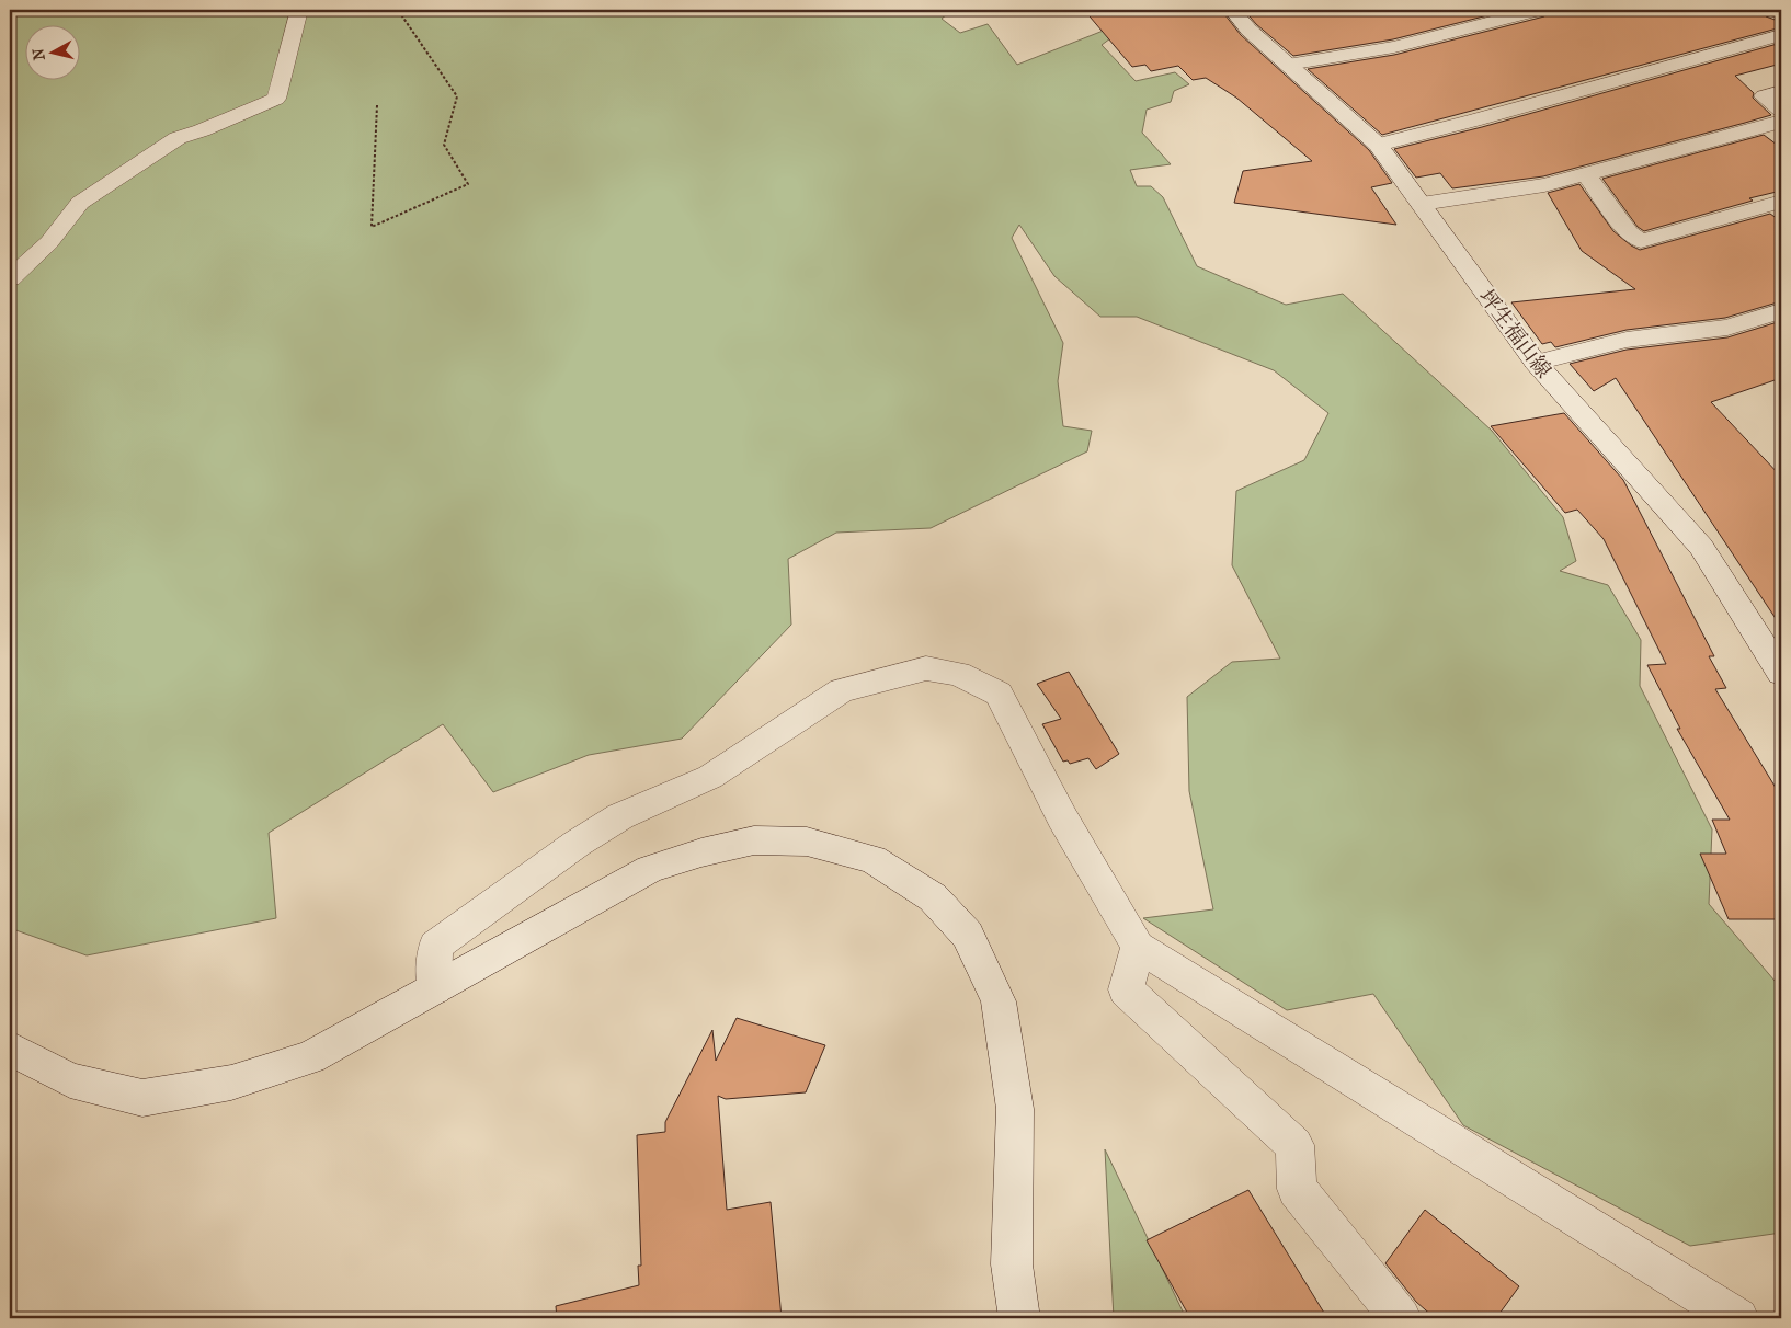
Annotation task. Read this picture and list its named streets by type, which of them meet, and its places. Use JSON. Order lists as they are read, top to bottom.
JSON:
{
  "streets": {
    "street": ["坪生福山線"]
  },
  "north": "left"
}
